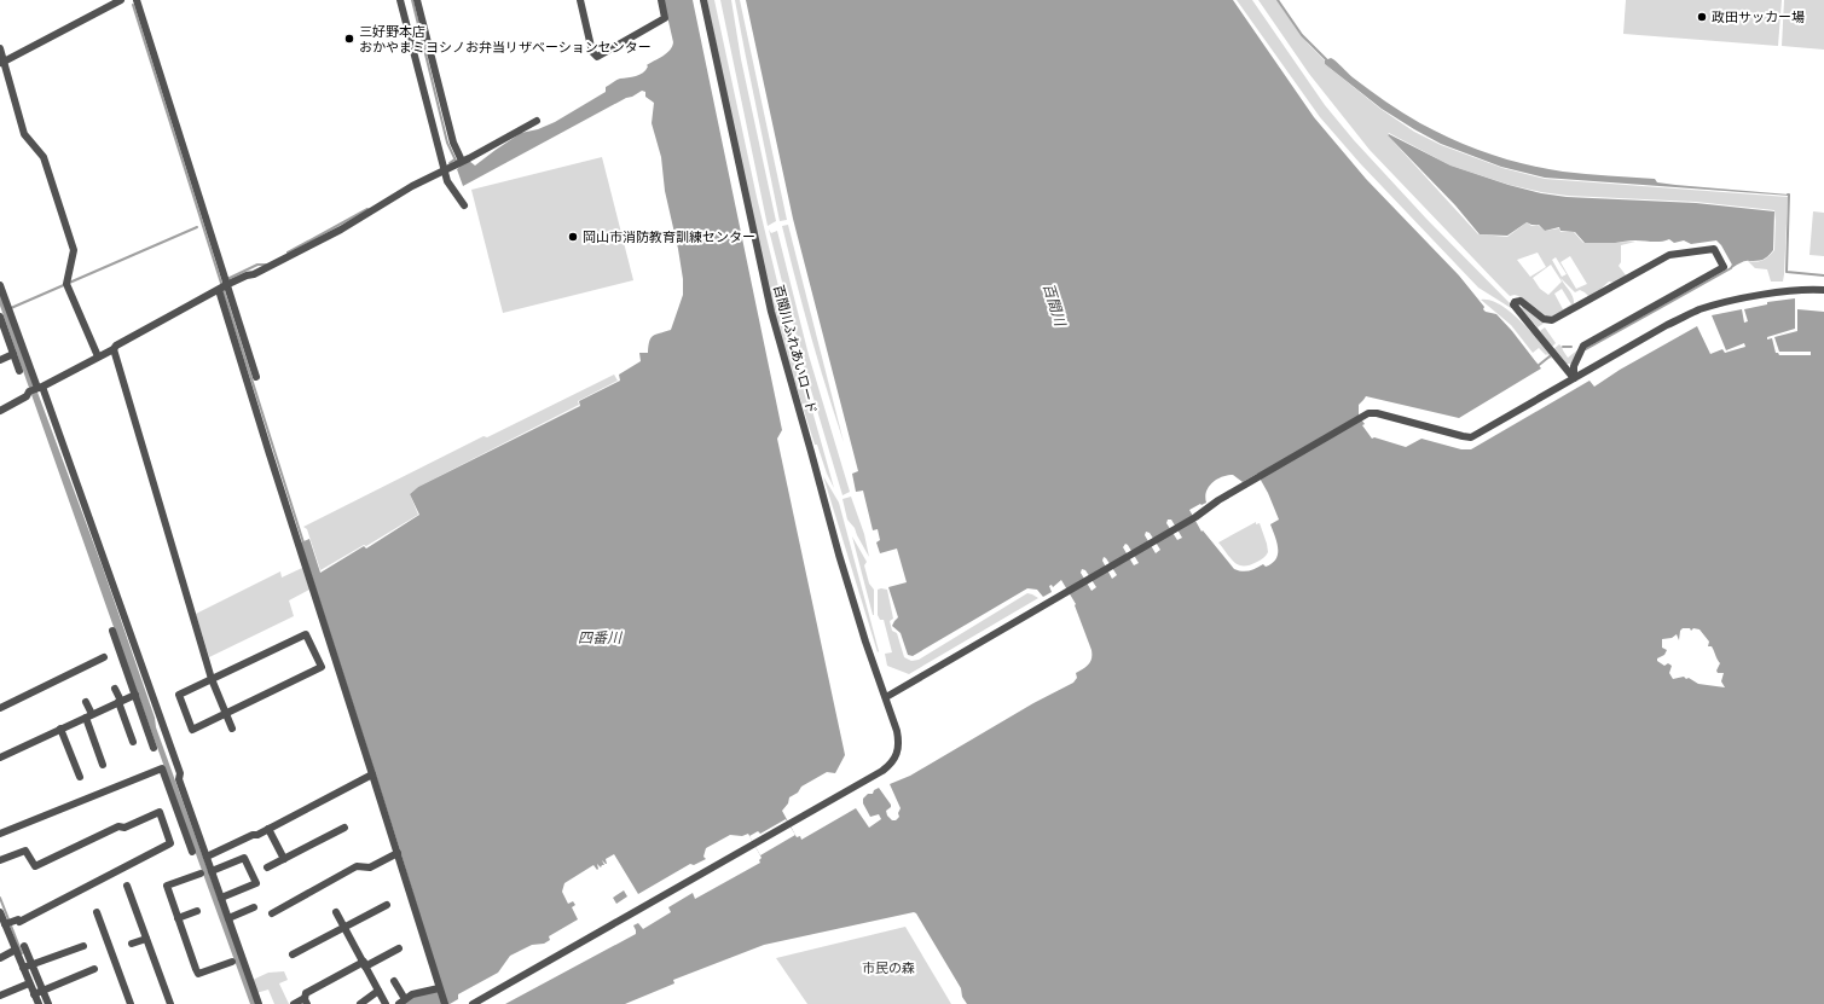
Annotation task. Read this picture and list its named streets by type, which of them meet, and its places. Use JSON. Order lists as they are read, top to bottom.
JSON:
{
  "streets": {
    "street": ["百間川ふれあいロード"]
  },
  "water": ["百間川", "四番川"],
  "parks": ["市民の森"],
  "places": ["政田サッカー場", "三好野本店 おかやまミヨシノお弁当リザベーションセンター", "岡山市消防教育訓練センター"]
}
